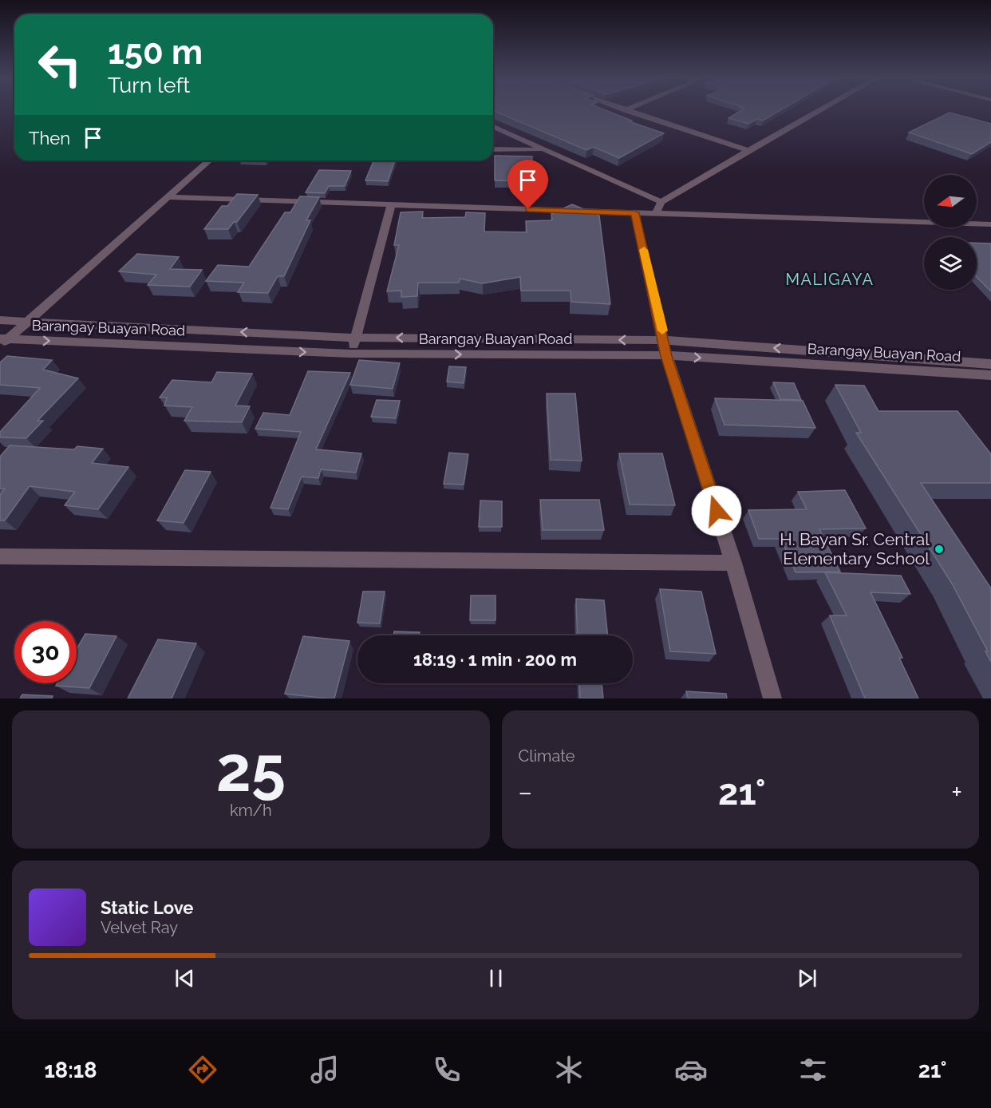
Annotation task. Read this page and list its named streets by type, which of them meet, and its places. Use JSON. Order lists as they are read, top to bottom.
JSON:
{
  "streets": {
    "street": ["Barangay Buayan Road"]
  },
  "districts": ["MALIGAYA"],
  "places": ["H. Bayan Sr. Central Elementary School"],
  "north": "left",
  "page": {
    "turn": ["150 m", "Turn left"],
    "then": "Then",
    "limit": "30",
    "trip": "18:19 · 1 min · 200 m",
    "tile": [
      ["25", "km/h"],
      "Climate"
    ],
    "heat": ["−", "21°", "+"],
    "song": ["Static Love", "Velvet Ray"],
    "tabs": ["18:18", "21°"]
  }
}
